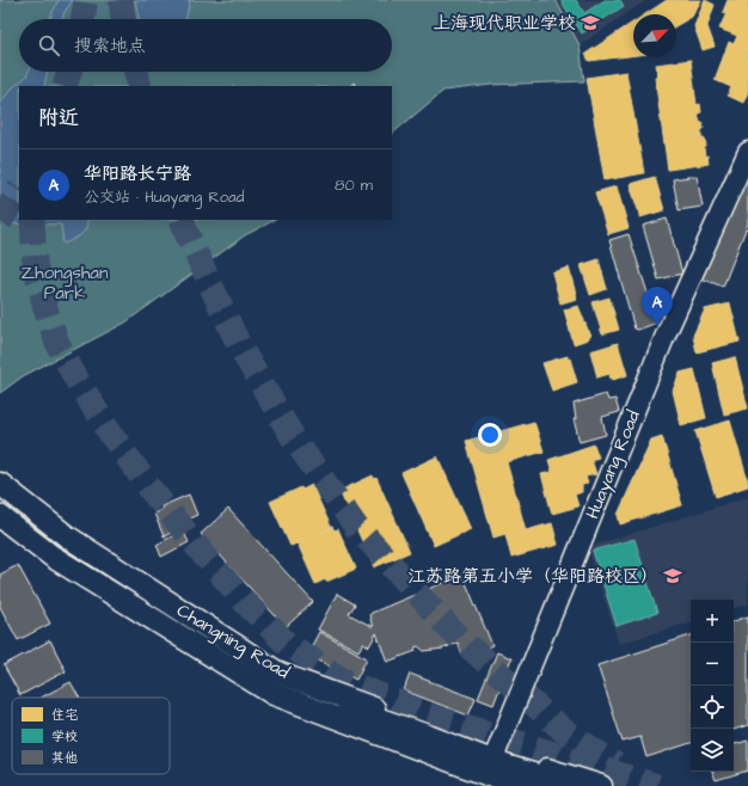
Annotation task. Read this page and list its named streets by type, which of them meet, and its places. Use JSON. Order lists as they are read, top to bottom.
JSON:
{
  "streets": {
    "main road": ["Changning Road"],
    "street": ["Huayang Road"]
  },
  "crossings": [
    ["Huayang Road", "Changning Road"]
  ],
  "parks": ["Zhongshan Park"],
  "places": {
    "school or university": ["上海现代职业学校", "江苏路第五小学（华阳路校区）"]
  },
  "legend": ["住宅", "学校", "其他"],
  "north": "top right",
  "page": {
    "search": "搜索地点",
    "heading": "附近",
    "list": [
      {
        "mark": "A",
        "name": "华阳路长宁路",
        "note": "公交站 · Huayang Road",
        "value": "80 m"
      }
    ],
    "pins": "A",
    "map_buttons": ["+", "−"]
  }
}
